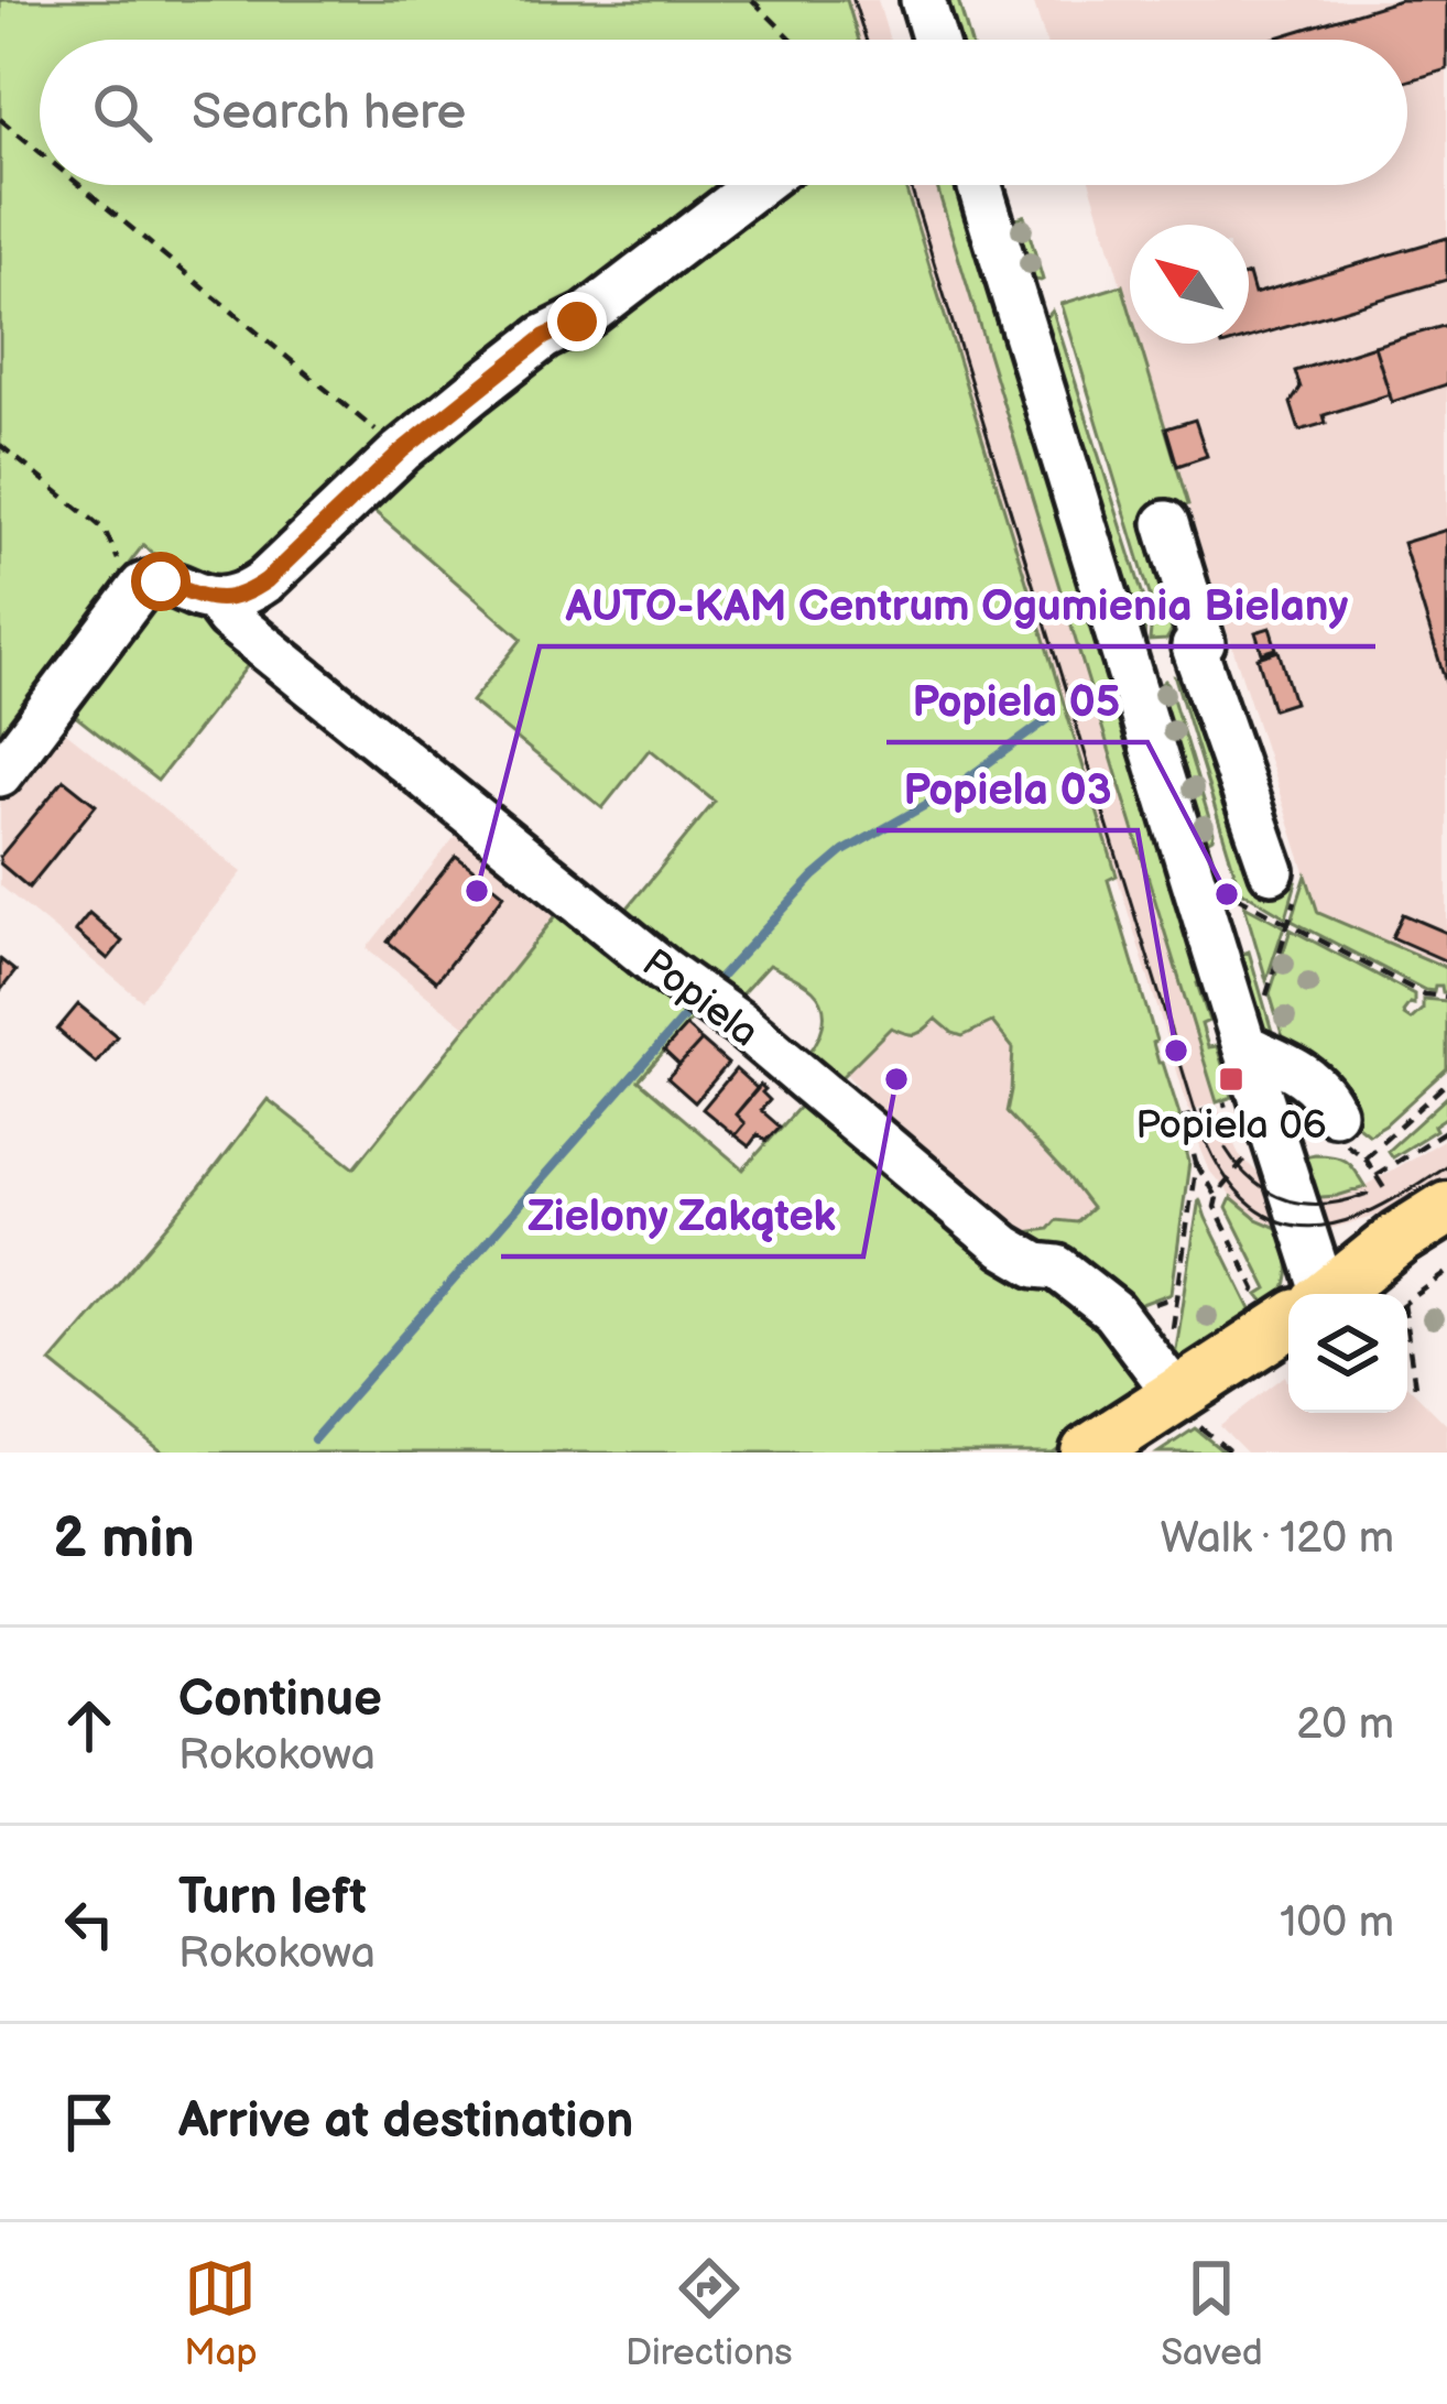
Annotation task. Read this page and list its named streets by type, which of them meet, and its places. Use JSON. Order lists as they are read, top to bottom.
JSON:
{
  "streets": {
    "street": ["Popiela"]
  },
  "places": {
    "other": [
      "AUTO-KAM Centrum Ogumienia Bielany",
      "Popiela 05",
      "Popiela 03",
      "Zielony Zakątek"
    ],
    "transit": ["Popiela 06"]
  },
  "north": "top left",
  "page": {
    "search": "Search here",
    "heading": ["2 min", "Walk · 120 m"],
    "list": [
      ["Continue", "Rokokowa", "20 m"],
      ["Turn left", "Rokokowa", "100 m"],
      "Arrive at destination"
    ],
    "nav": ["Map", "Directions", "Saved"]
  }
}
